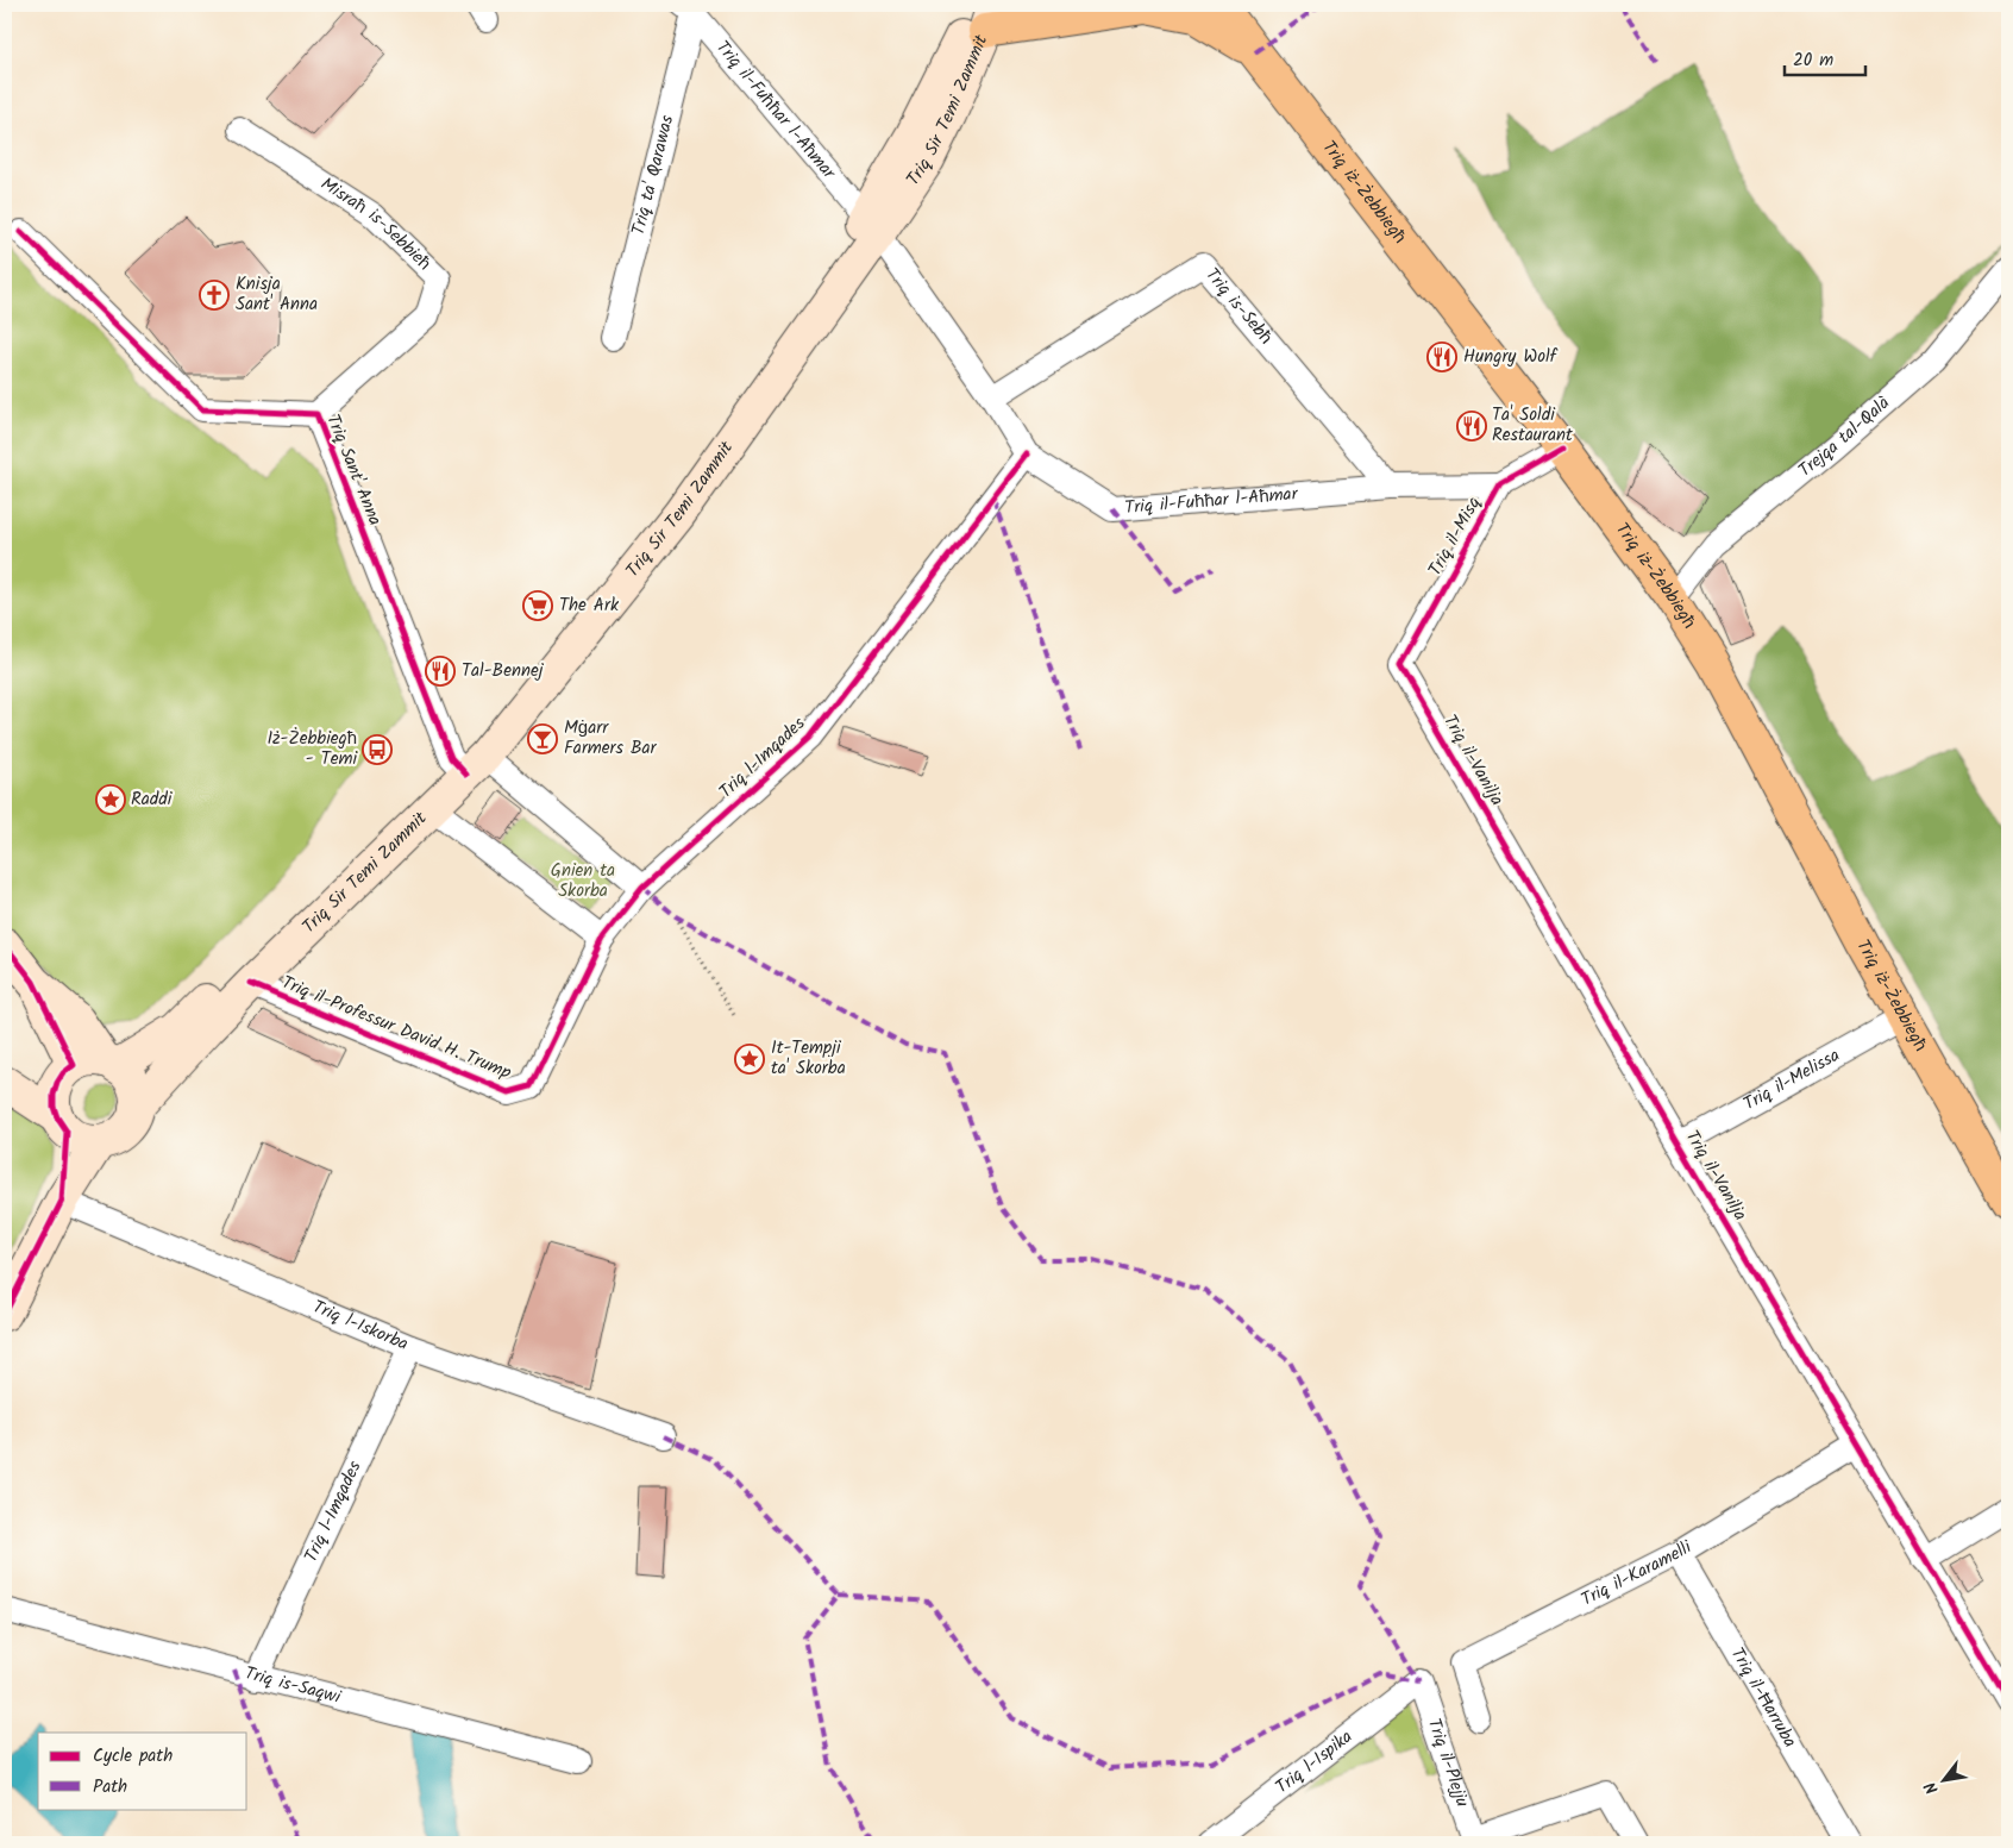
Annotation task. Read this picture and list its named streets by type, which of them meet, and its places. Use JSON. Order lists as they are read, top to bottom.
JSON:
{
  "streets": {
    "main road": ["Triq Sir Temi Zammit", "Triq iż-Żebbiegħ"],
    "street": [
      "Triq il-Fuħħar l-Aħmar",
      "Triq ta' Qarawas",
      "Misraħ is-Sebbieħ",
      "Triq is-Sebħ",
      "Trejqa tal-Qalà",
      "Triq Sant' Anna",
      "Triq il-Misq",
      "Triq l-Imqades",
      "Triq il-Vanilja",
      "Triq il-Professur David H. Trump",
      "Triq il-Melissa",
      "Triq l-Iskorba",
      "Triq il-Karamelli",
      "Triq is-Saqwi",
      "Triq il-Ħarruba",
      "Triq l-Ispika",
      "Triq il-Plejju"
    ]
  },
  "crossings": [
    ["Triq il-Fuħħar l-Aħmar", "Triq Sir Temi Zammit"],
    ["Triq il-Fuħħar l-Aħmar", "Triq ta' Qarawas"],
    ["Triq il-Fuħħar l-Aħmar", "Triq is-Sebħ"],
    ["Triq il-Fuħħar l-Aħmar", "Triq il-Misq"],
    ["Triq il-Fuħħar l-Aħmar", "Triq l-Imqades"],
    ["Triq Sir Temi Zammit", "Triq Sant' Anna"],
    ["Triq Sir Temi Zammit", "Triq il-Professur David H. Trump"],
    ["Triq iż-Żebbiegħ", "Trejqa tal-Qalà"],
    ["Triq iż-Żebbiegħ", "Triq il-Misq"],
    ["Triq iż-Żebbiegħ", "Triq il-Melissa"],
    ["Misraħ is-Sebbieħ", "Triq Sant' Anna"],
    ["Triq Sant' Anna", "Triq l-Imqades"],
    ["Triq il-Misq", "Triq il-Vanilja"],
    ["Triq l-Imqades", "Triq il-Professur David H. Trump"],
    ["Triq l-Imqades", "Triq l-Iskorba"],
    ["Triq l-Imqades", "Triq is-Saqwi"],
    ["Triq il-Vanilja", "Triq il-Melissa"],
    ["Triq il-Vanilja", "Triq il-Karamelli"],
    ["Triq il-Karamelli", "Triq il-Ħarruba"],
    ["Triq l-Ispika", "Triq il-Plejju"]
  ],
  "parks": ["Gnien ta Skorba"],
  "places": {
    "church": ["Knisja Sant' Anna"],
    "restaurant": ["Hungry Wolf", "Ta' Soldi Restaurant", "Tal-Bennej"],
    "supermarket": ["The Ark"],
    "bar": ["Mġarr Farmers Bar"],
    "bus stop": ["Iż-Żebbiegħ - Temi"],
    "place": ["Raddi", "It-Tempji ta' Skorba"]
  },
  "legend": ["Cycle path", "Path"],
  "scale_bar": "20 m",
  "north": "bottom left"
}
